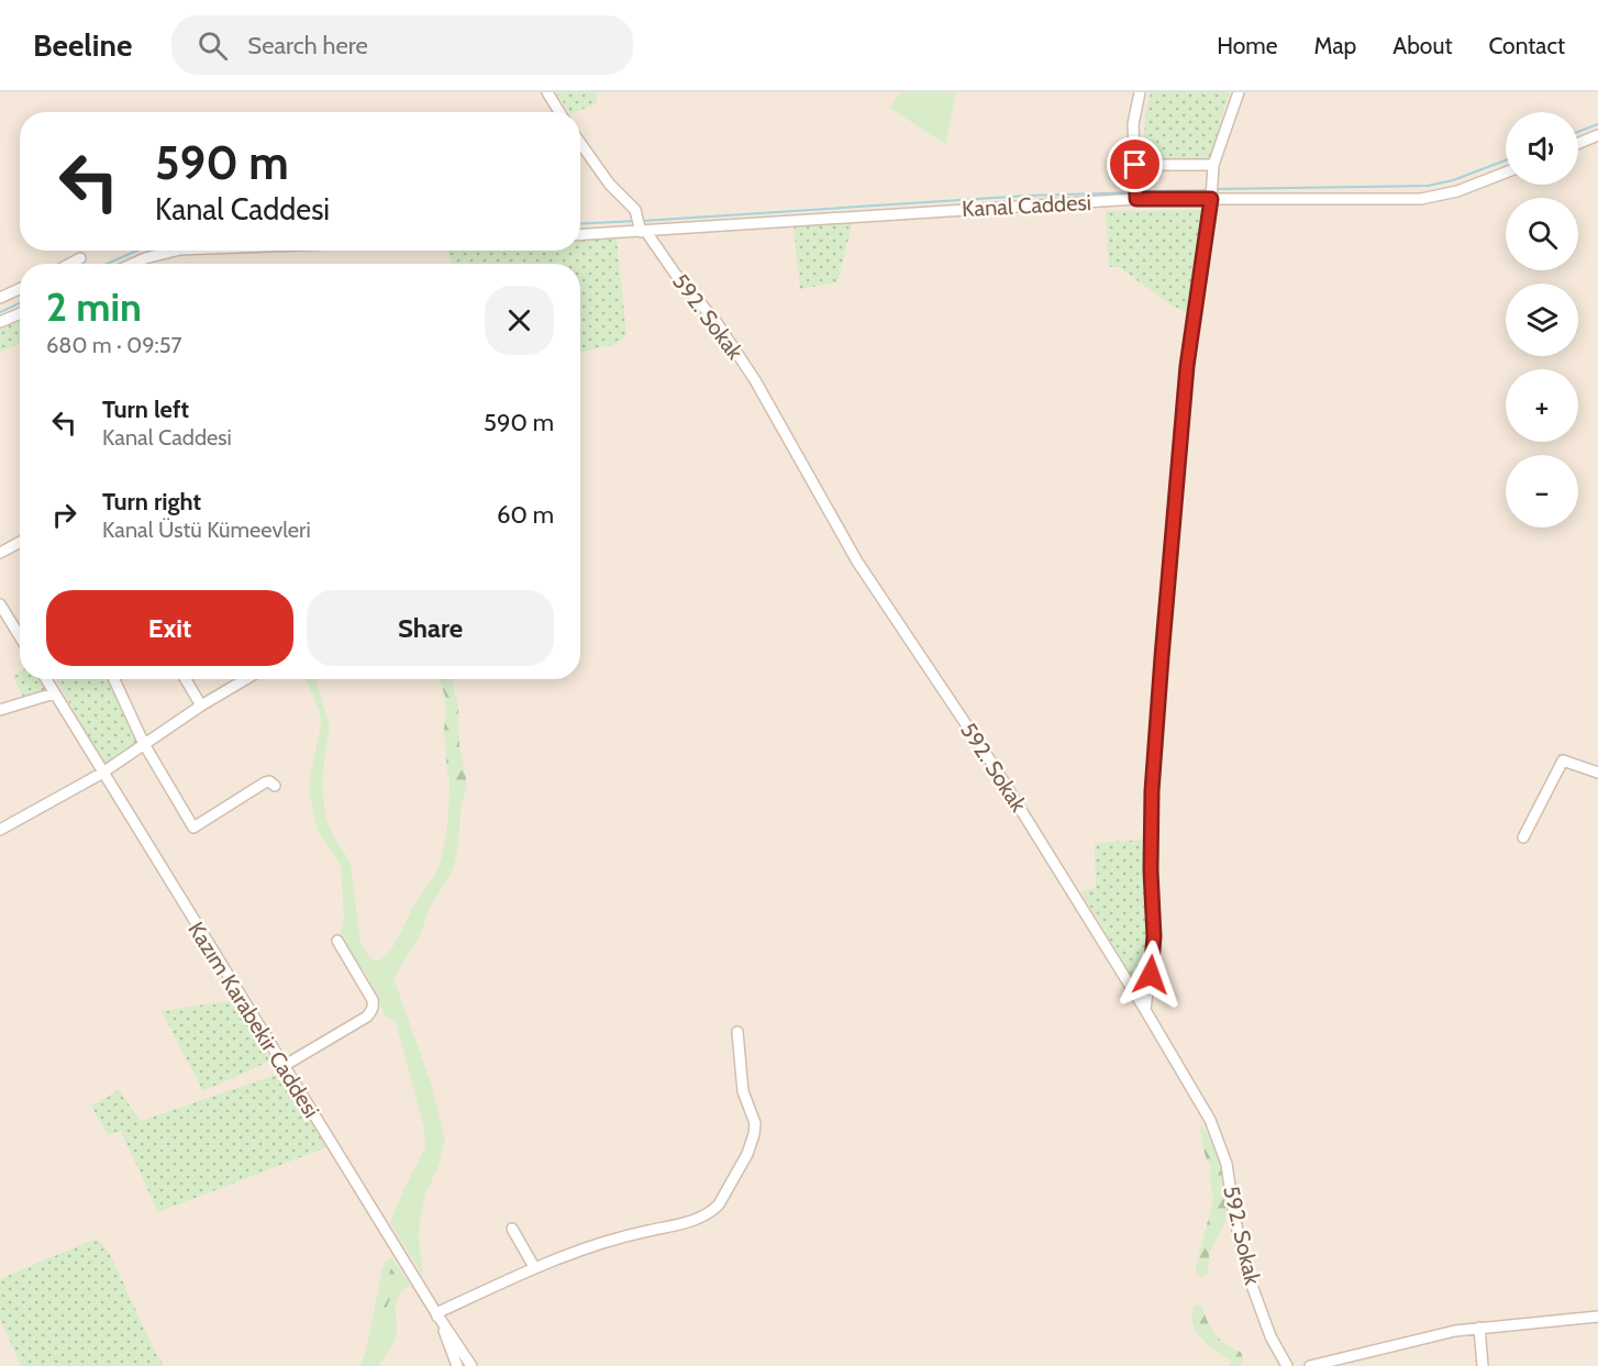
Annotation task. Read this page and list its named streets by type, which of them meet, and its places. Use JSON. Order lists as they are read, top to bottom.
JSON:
{
  "streets": {
    "street": ["Kanal Caddesi", "592. Sokak", "Kazım Karabekir Caddesi"]
  },
  "crossings": [
    ["Kanal Caddesi", "592. Sokak"]
  ],
  "page": {
    "header": "Beeline",
    "search": "Search here",
    "nav": [
      "Home",
      "Map",
      "About",
      "Contact"
    ],
    "map_buttons": ["+", "−"],
    "turn": ["590 m", "Kanal Caddesi"],
    "heading": ["2 min", "680 m · 09:57"],
    "list": [
      {
        "name": "Turn left",
        "note": "Kanal Caddesi",
        "value": "590 m"
      },
      {
        "name": "Turn right",
        "note": "Kanal Üstü Kümeevleri",
        "value": "60 m"
      }
    ],
    "buttons": ["Exit", "Share"]
  }
}
